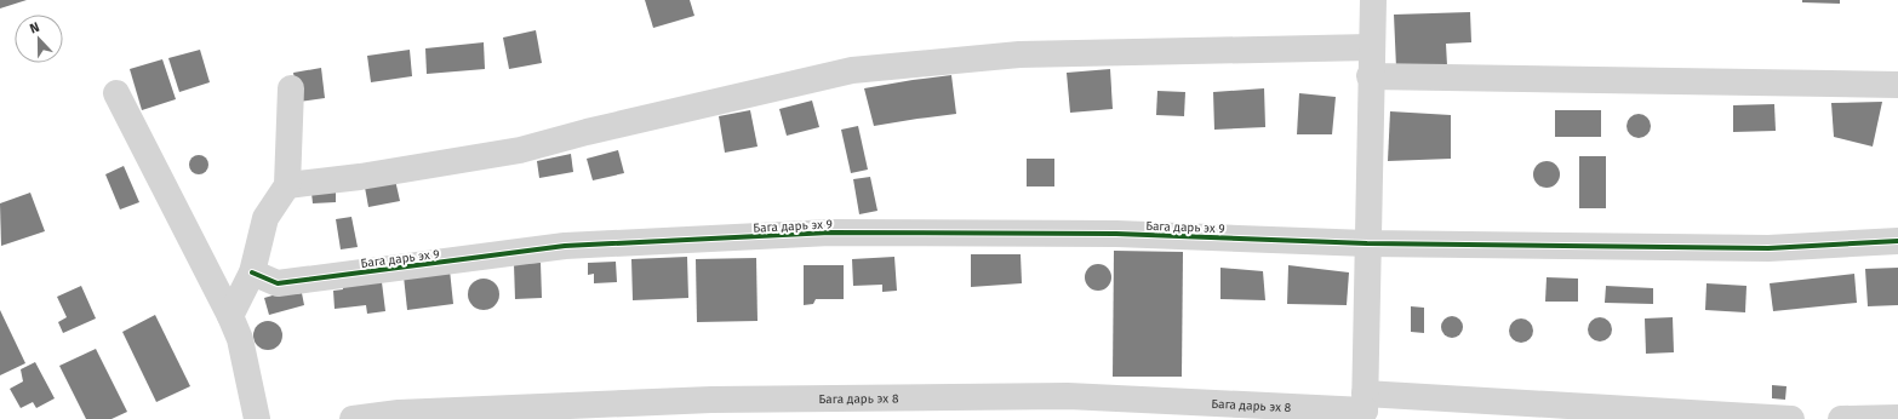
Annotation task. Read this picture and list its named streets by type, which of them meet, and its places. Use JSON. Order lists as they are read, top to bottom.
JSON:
{
  "streets": {
    "street": ["Бага дарь эх 9", "Бага дарь эх 8"]
  },
  "north": "top"
}
